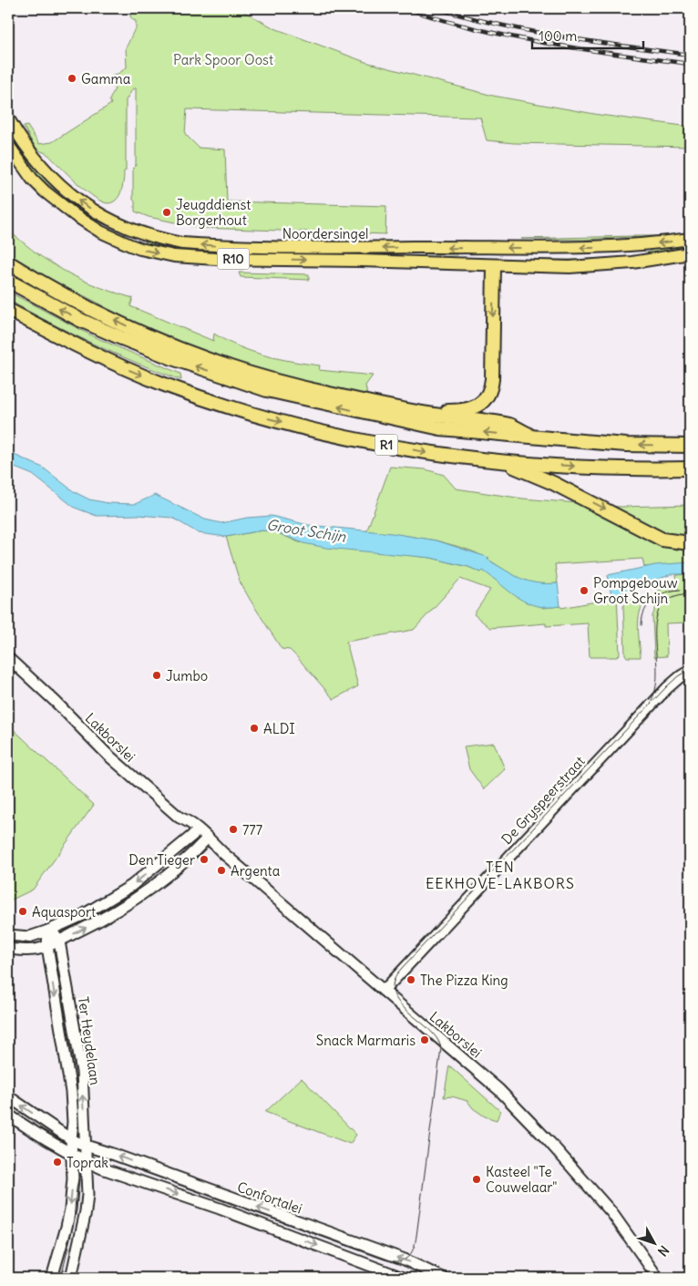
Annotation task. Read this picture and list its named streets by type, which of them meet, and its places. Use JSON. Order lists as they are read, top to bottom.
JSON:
{
  "streets": {
    "highway": ["R1"],
    "main road": ["Noordersingel", "R10"],
    "street": [
      "Lakborslei",
      "De Gryspeerstraat",
      "Ter Heydelaan",
      "Confortalei"
    ]
  },
  "crossings": [
    ["Lakborslei", "De Gryspeerstraat"],
    ["Ter Heydelaan", "Confortalei"]
  ],
  "districts": ["TEN EEKHOVE-LAKBORS"],
  "water": ["Groot Schijn"],
  "parks": ["Park Spoor Oost"],
  "places": [
    "Gamma",
    "Jeugddienst Borgerhout",
    "Pompgebouw Groot Schijn",
    "Jumbo",
    "ALDI",
    "777",
    "Den Tieger",
    "Argenta",
    "Aquasport",
    "The Pizza King",
    "Snack Marmaris",
    "Toprak",
    "Kasteel \"Te Couwelaar\""
  ],
  "scale_bar": "100 m",
  "north": "bottom right"
}
